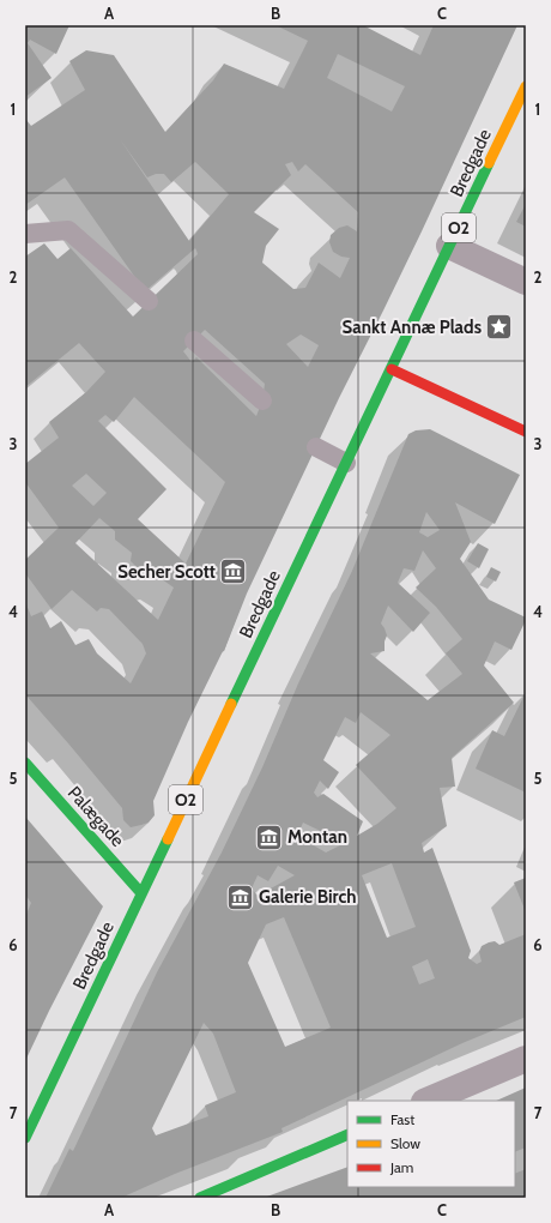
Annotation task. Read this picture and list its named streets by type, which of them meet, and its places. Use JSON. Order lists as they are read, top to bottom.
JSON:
{
  "streets": {
    "main road": ["Bredgade", "O2", "Palægade"]
  },
  "crossings": [
    ["Bredgade", "Palægade"]
  ],
  "places": {
    "place": ["Sankt Annæ Plads"],
    "museum": ["Secher Scott", "Montan", "Galerie Birch"]
  },
  "legend": ["Fast", "Slow", "Jam"],
  "grid": {
    "columns": ["A", "B", "C"],
    "rows": [
      "1",
      "2",
      "3",
      "4",
      "5",
      "6",
      "7"
    ]
  }
}
